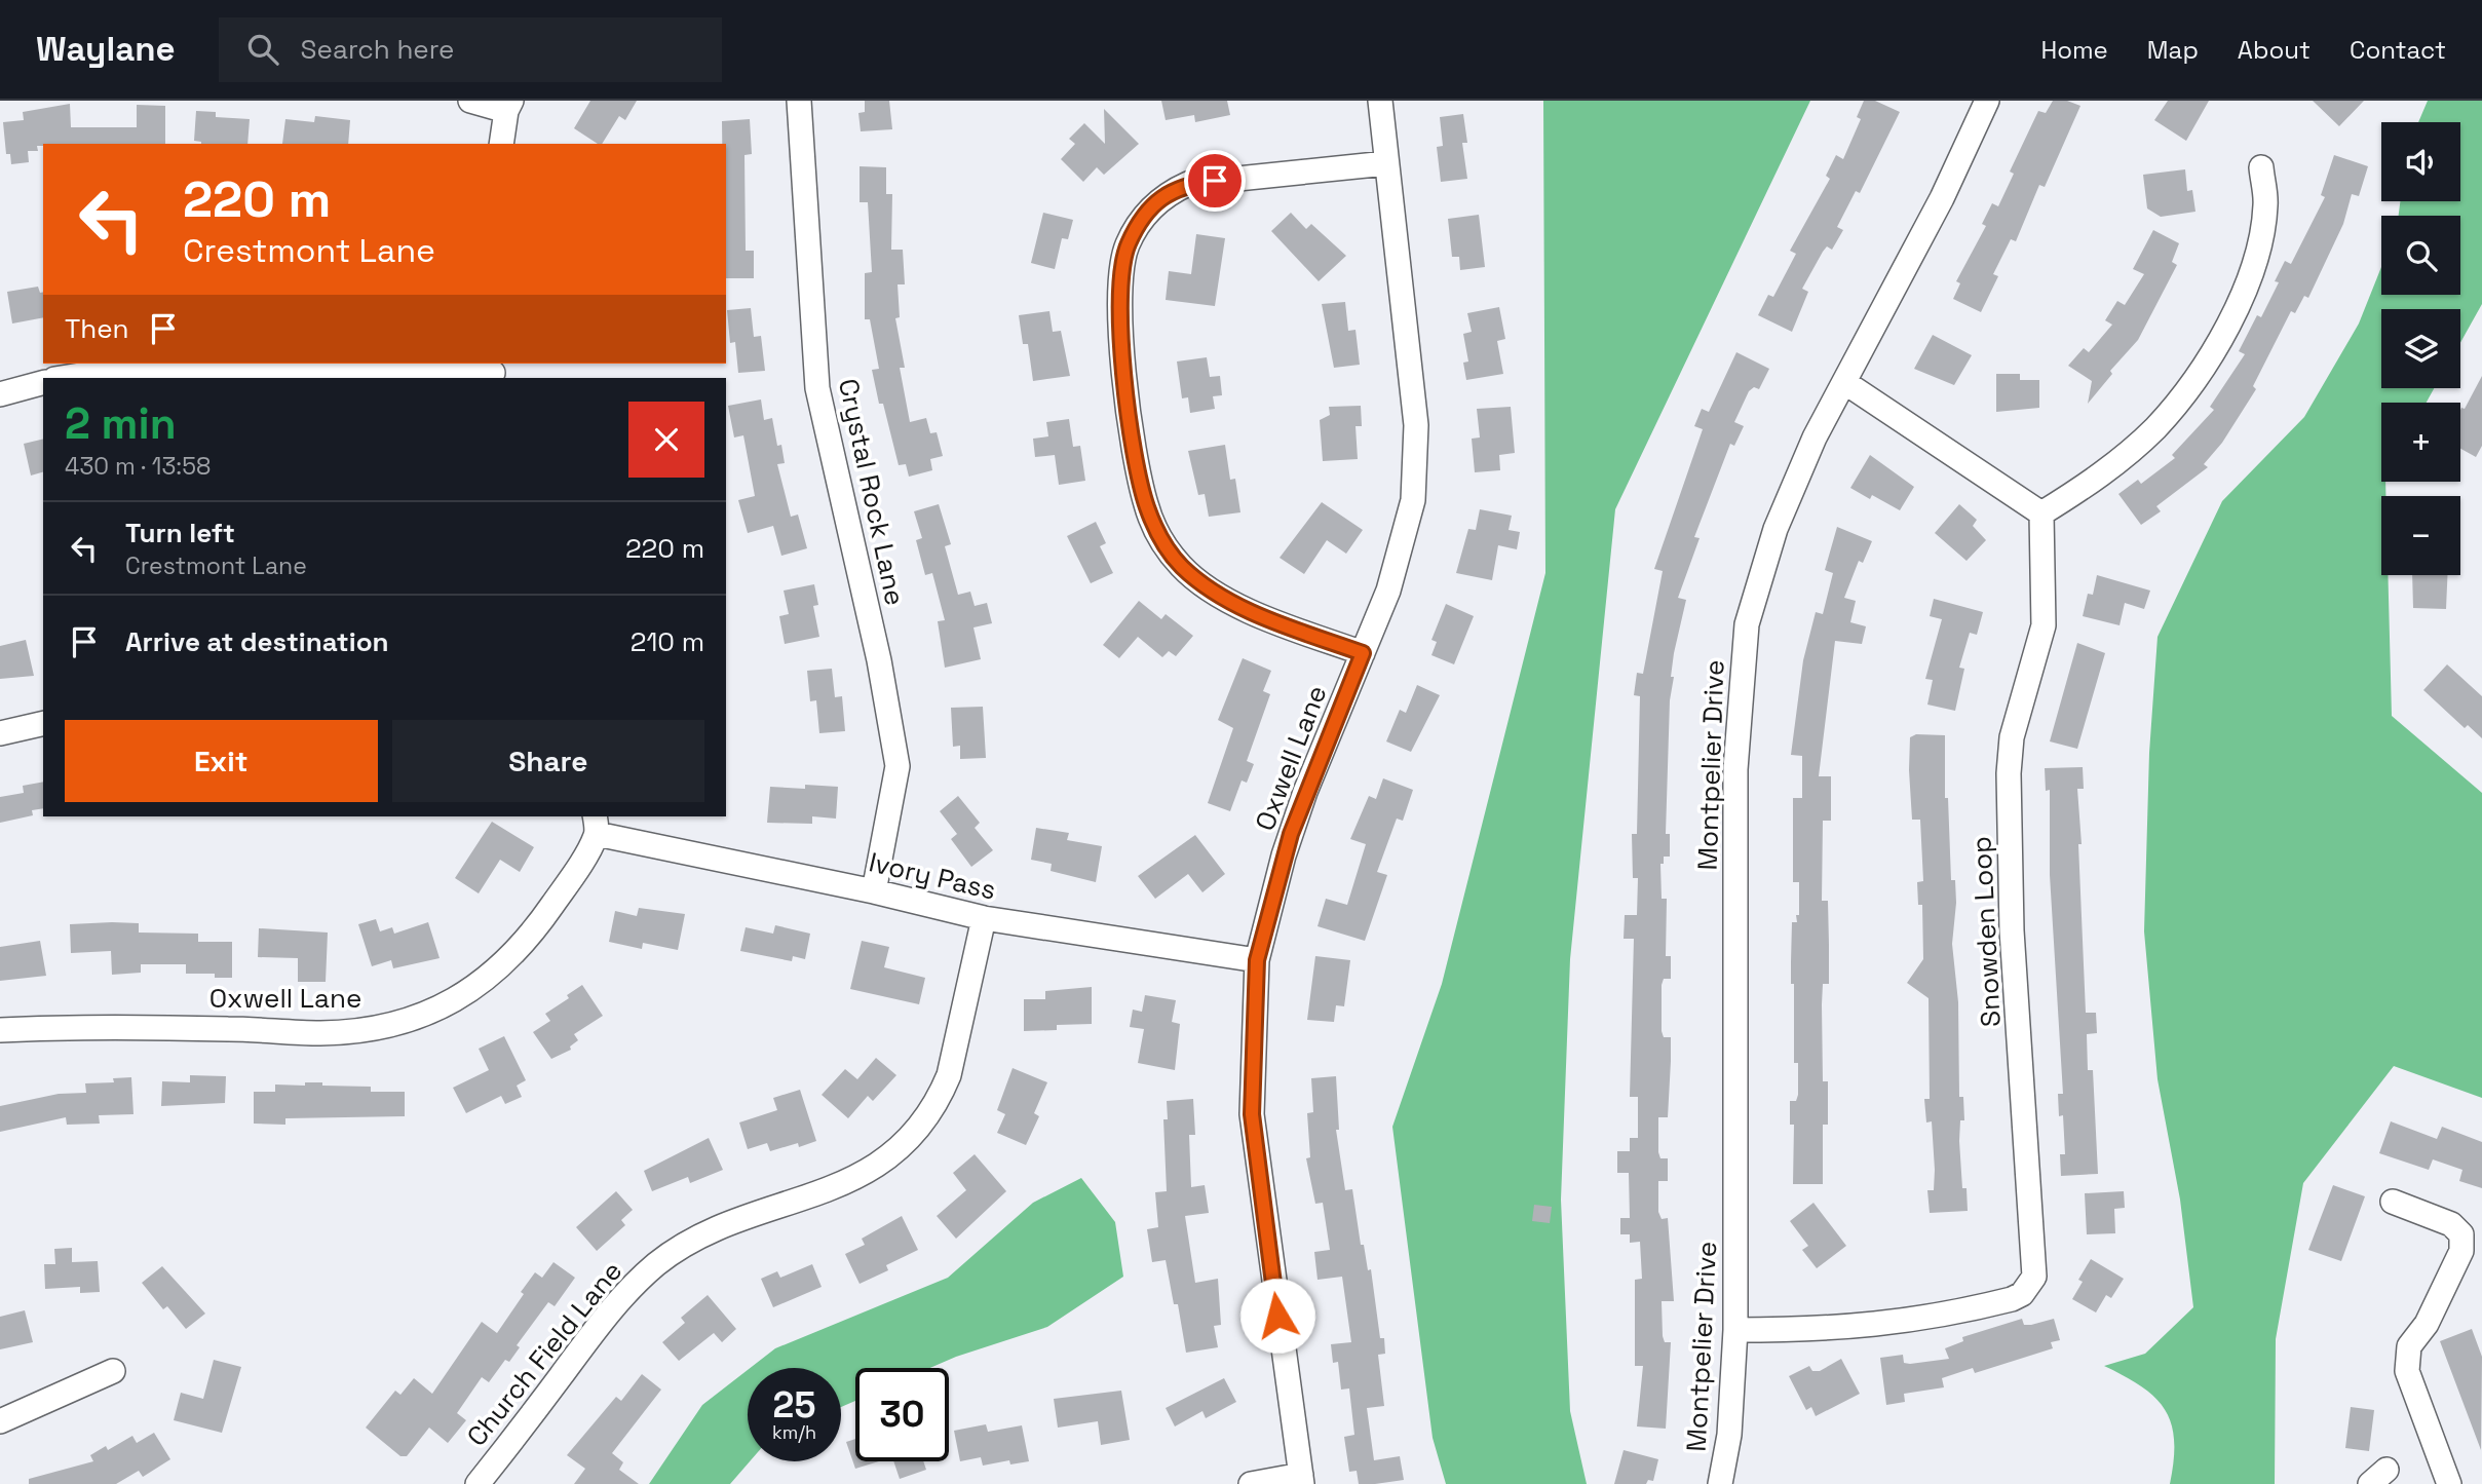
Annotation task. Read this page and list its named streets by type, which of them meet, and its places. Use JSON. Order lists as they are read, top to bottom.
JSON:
{
  "streets": {
    "street": [
      "Crystal Rock Lane",
      "Oxwell Lane",
      "Montpelier Drive",
      "Ivory Pass",
      "Snowden Loop",
      "Church Field Lane"
    ]
  },
  "crossings": [
    ["Crystal Rock Lane", "Ivory Pass"],
    ["Oxwell Lane", "Ivory Pass"],
    ["Montpelier Drive", "Snowden Loop"],
    ["Ivory Pass", "Church Field Lane"]
  ],
  "page": {
    "header": "Waylane",
    "search": "Search here",
    "nav": [
      "Home",
      "Map",
      "About",
      "Contact"
    ],
    "map_buttons": ["+", "−"],
    "turn": ["220 m", "Crestmont Lane"],
    "then": "Then",
    "heading": ["2 min", "430 m · 13:58"],
    "list": [
      {
        "name": "Turn left",
        "note": "Crestmont Lane",
        "value": "220 m"
      },
      {
        "name": "Arrive at destination",
        "value": "210 m"
      }
    ],
    "buttons": ["Exit", "Share"],
    "speed": "25 km/h",
    "limit": "30"
  }
}
